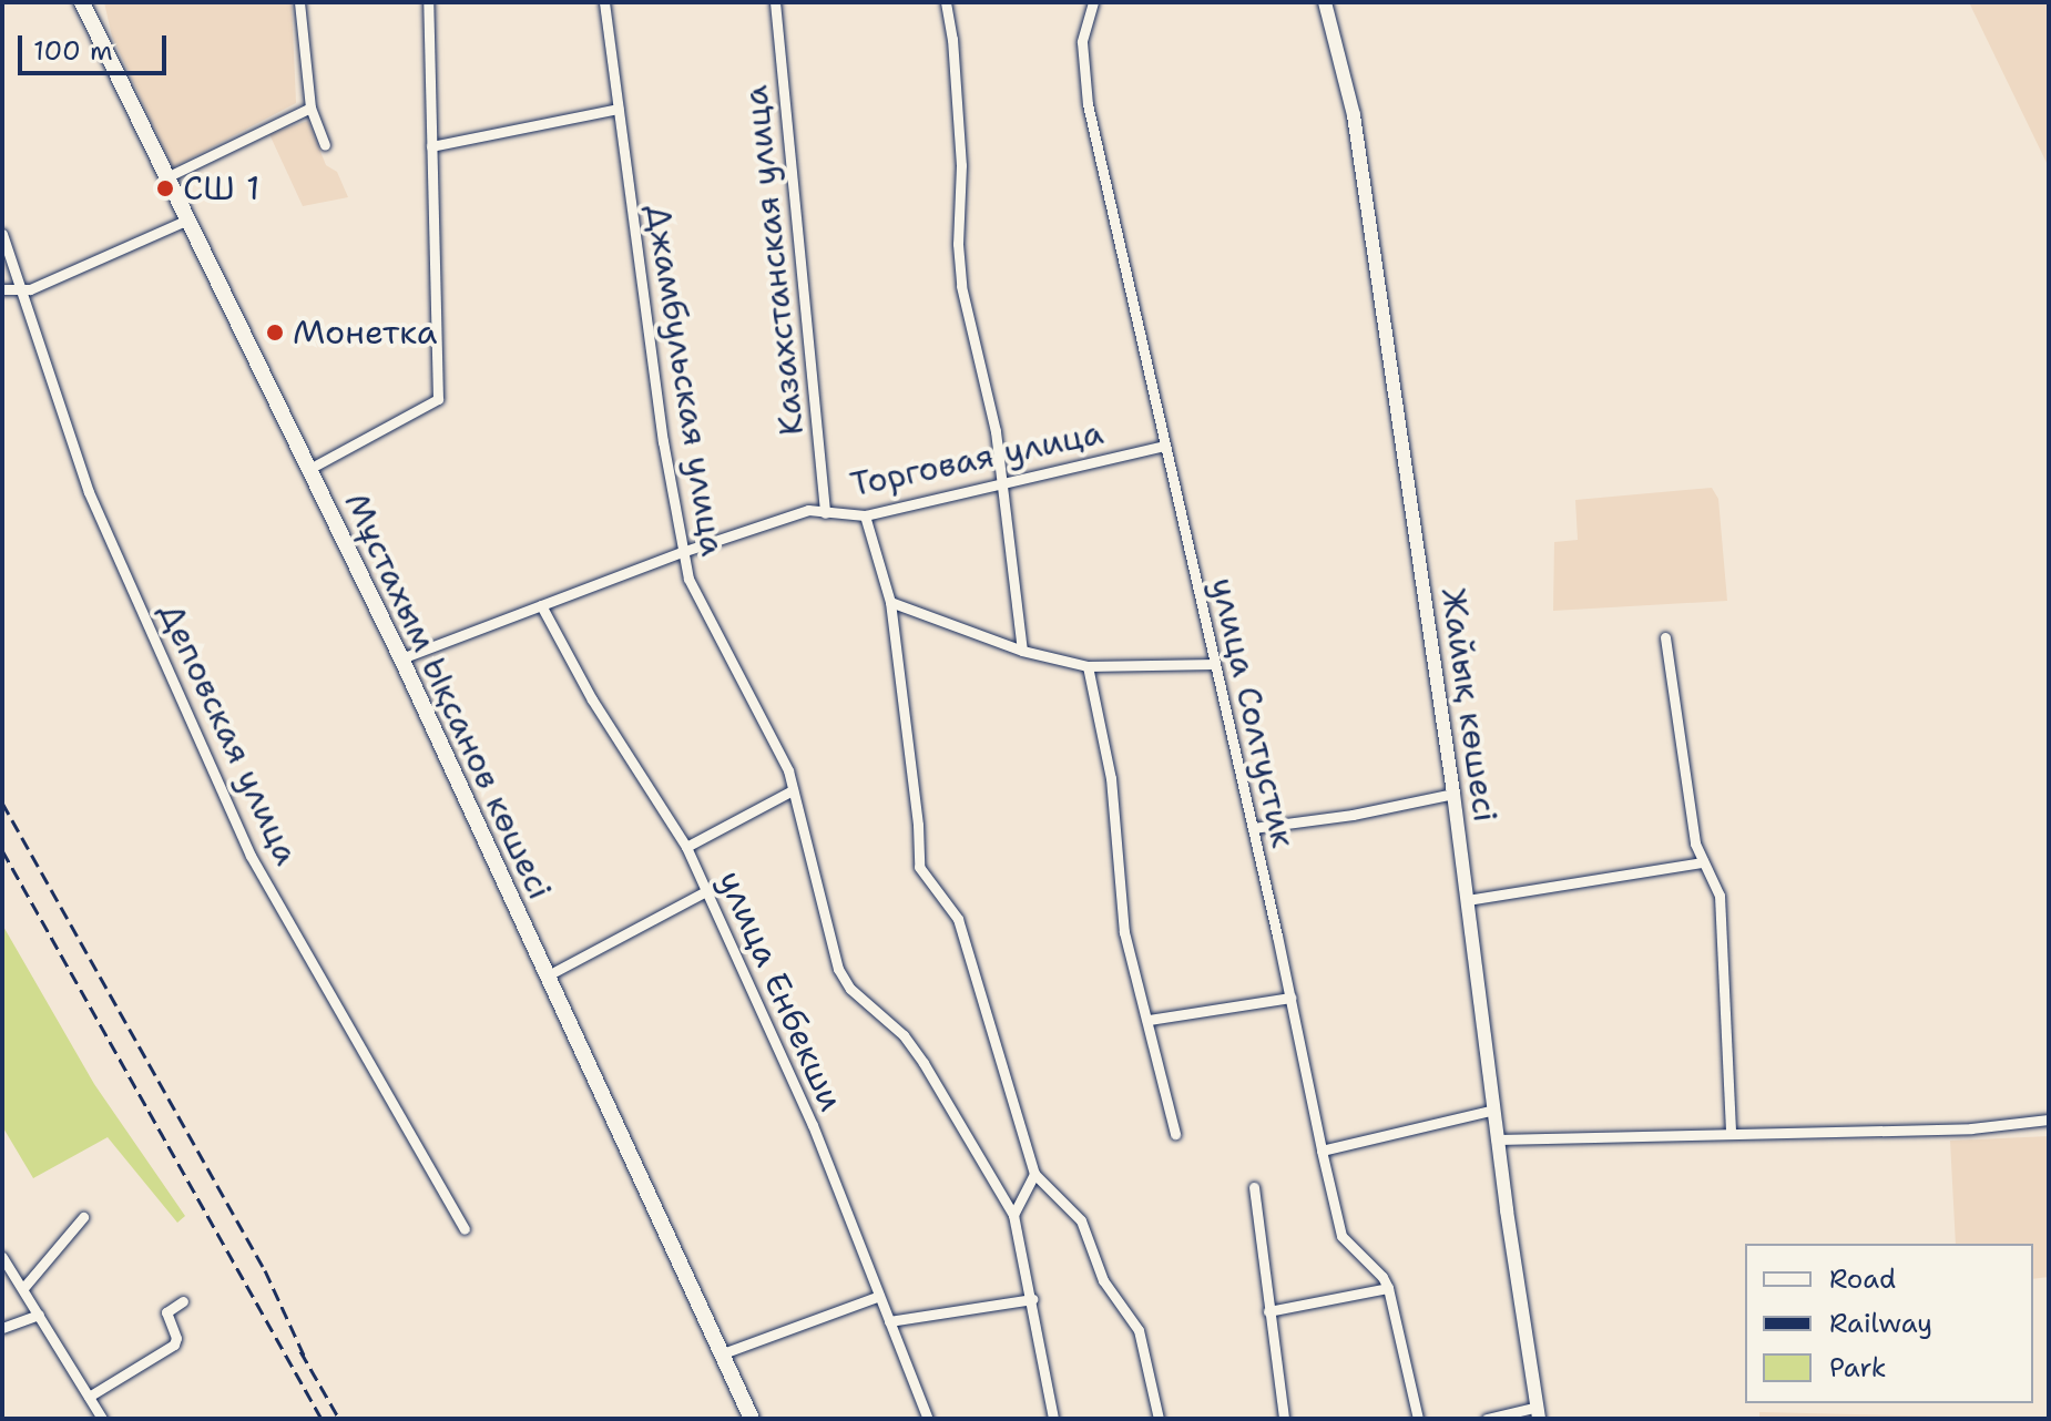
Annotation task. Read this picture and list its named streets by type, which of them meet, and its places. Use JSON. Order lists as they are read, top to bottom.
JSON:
{
  "streets": {
    "main road": ["Мұстахым Ықсанов көшесі"],
    "street": [
      "Казахстанская улица",
      "Джамбульская улица",
      "Торговая улица",
      "Жайық көшесі",
      "улица Солтустик",
      "Деповская улица",
      "улица Енбекши"
    ]
  },
  "crossings": [
    ["Казахстанская улица", "Торговая улица"],
    ["Джамбульская улица", "Торговая улица"],
    ["Торговая улица", "Мұстахым Ықсанов көшесі"],
    ["Торговая улица", "улица Солтустик"],
    ["Торговая улица", "улица Енбекши"]
  ],
  "places": ["СШ 1", "Монетка"],
  "legend": ["Road", "Railway", "Park"],
  "scale_bar": "100 m"
}
